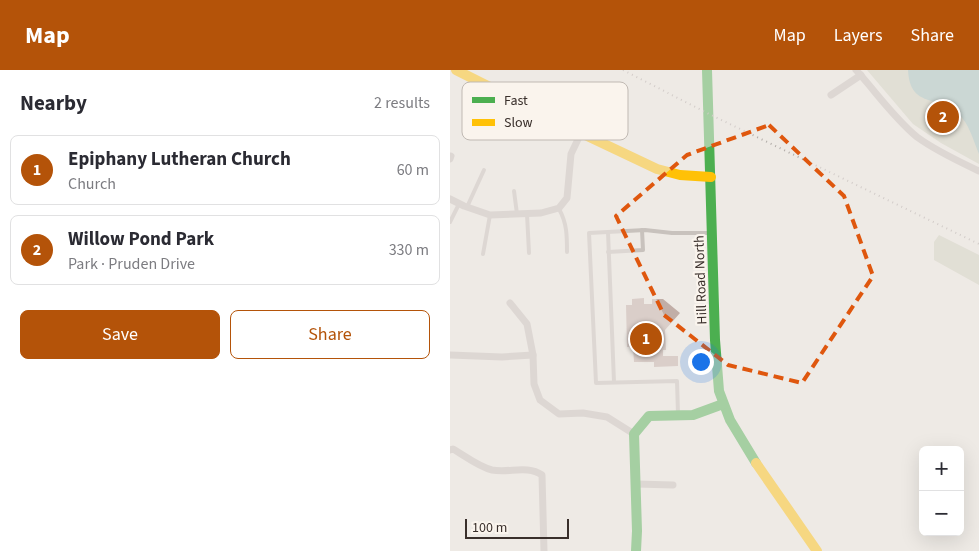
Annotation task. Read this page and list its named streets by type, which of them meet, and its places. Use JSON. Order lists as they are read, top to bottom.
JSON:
{
  "streets": {
    "main road": ["Hill Road North"]
  },
  "legend": ["Fast", "Slow"],
  "scale_bar": "100 m",
  "page": {
    "header": "Map",
    "nav": ["Map", "Layers", "Share"],
    "heading": ["Nearby", "2 results"],
    "pins": ["2", "1"],
    "list": [
      {
        "mark": "1",
        "name": "Epiphany Lutheran Church",
        "note": "Church",
        "value": "60 m"
      },
      {
        "mark": "2",
        "name": "Willow Pond Park",
        "note": "Park · Pruden Drive",
        "value": "330 m"
      }
    ],
    "buttons": ["Save", "Share"],
    "map_buttons": ["+", "−"],
    "scale": "100 m"
  }
}
